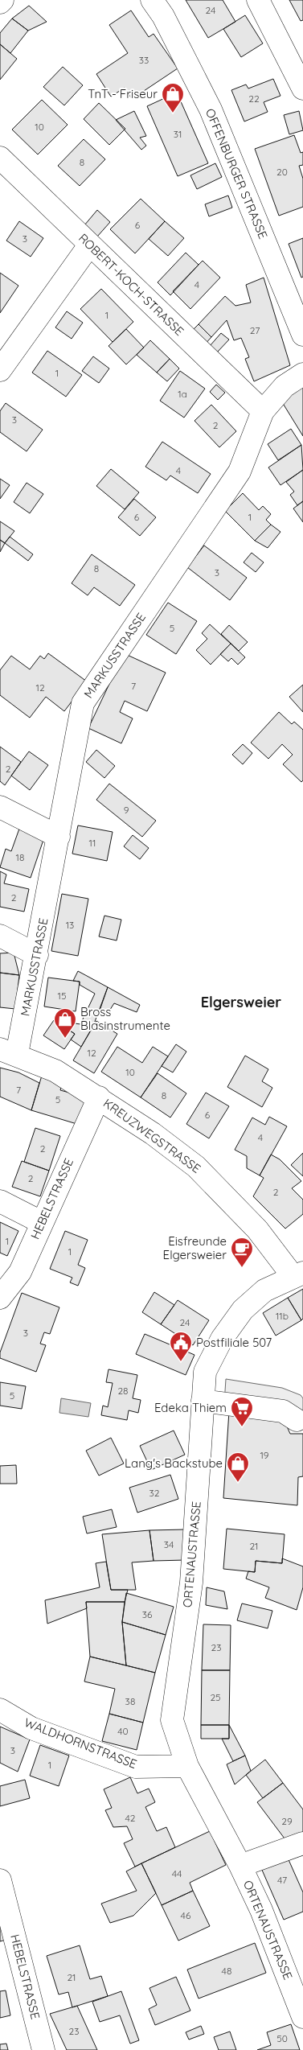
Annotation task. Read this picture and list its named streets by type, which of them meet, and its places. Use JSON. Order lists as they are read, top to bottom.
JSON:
{
  "streets": {
    "street": [
      "OFFENBURGER STRASSE",
      "ROBERT-KOCH-STRASSE",
      "MARKUSSTRASSE",
      "KREUZWEGSTRASSE",
      "HEBELSTRASSE",
      "ORTENAUSTRASSE",
      "WALDHORNSTRASSE"
    ]
  },
  "crossings": [
    ["ROBERT-KOCH-STRASSE", "MARKUSSTRASSE"],
    ["MARKUSSTRASSE", "KREUZWEGSTRASSE"],
    ["KREUZWEGSTRASSE", "HEBELSTRASSE"],
    ["KREUZWEGSTRASSE", "ORTENAUSTRASSE"],
    ["ORTENAUSTRASSE", "WALDHORNSTRASSE"]
  ],
  "districts": ["Elgersweier"],
  "places": {
    "shop": ["TnT - Friseur", "Bross Blasinstrumente", "Lang's Backstube"],
    "cafe": ["Eisfreunde Elgersweier"],
    "public building": ["Postfiliale 507"],
    "supermarket": ["Edeka Thiem"]
  },
  "house_numbers": [
    "24",
    "33",
    "22",
    "10",
    "31",
    "8",
    "20",
    "6",
    "3",
    "4",
    "1",
    "27",
    "1",
    "1a",
    "3",
    "2",
    "4",
    "6",
    "1",
    "8",
    "3",
    "5",
    "7",
    "12",
    "2",
    "9",
    "11",
    "18",
    "2",
    "13",
    "15",
    "12",
    "10",
    "7",
    "8",
    "5",
    "6",
    "4",
    "2",
    "2",
    "2",
    "1",
    "1",
    "11b",
    "24",
    "3",
    "28",
    "5",
    "19",
    "32",
    "34",
    "21",
    "36",
    "23",
    "25",
    "38",
    "40",
    "3",
    "1",
    "42",
    "29",
    "44",
    "47",
    "46",
    "48",
    "21",
    "23",
    "50"
  ]
}
